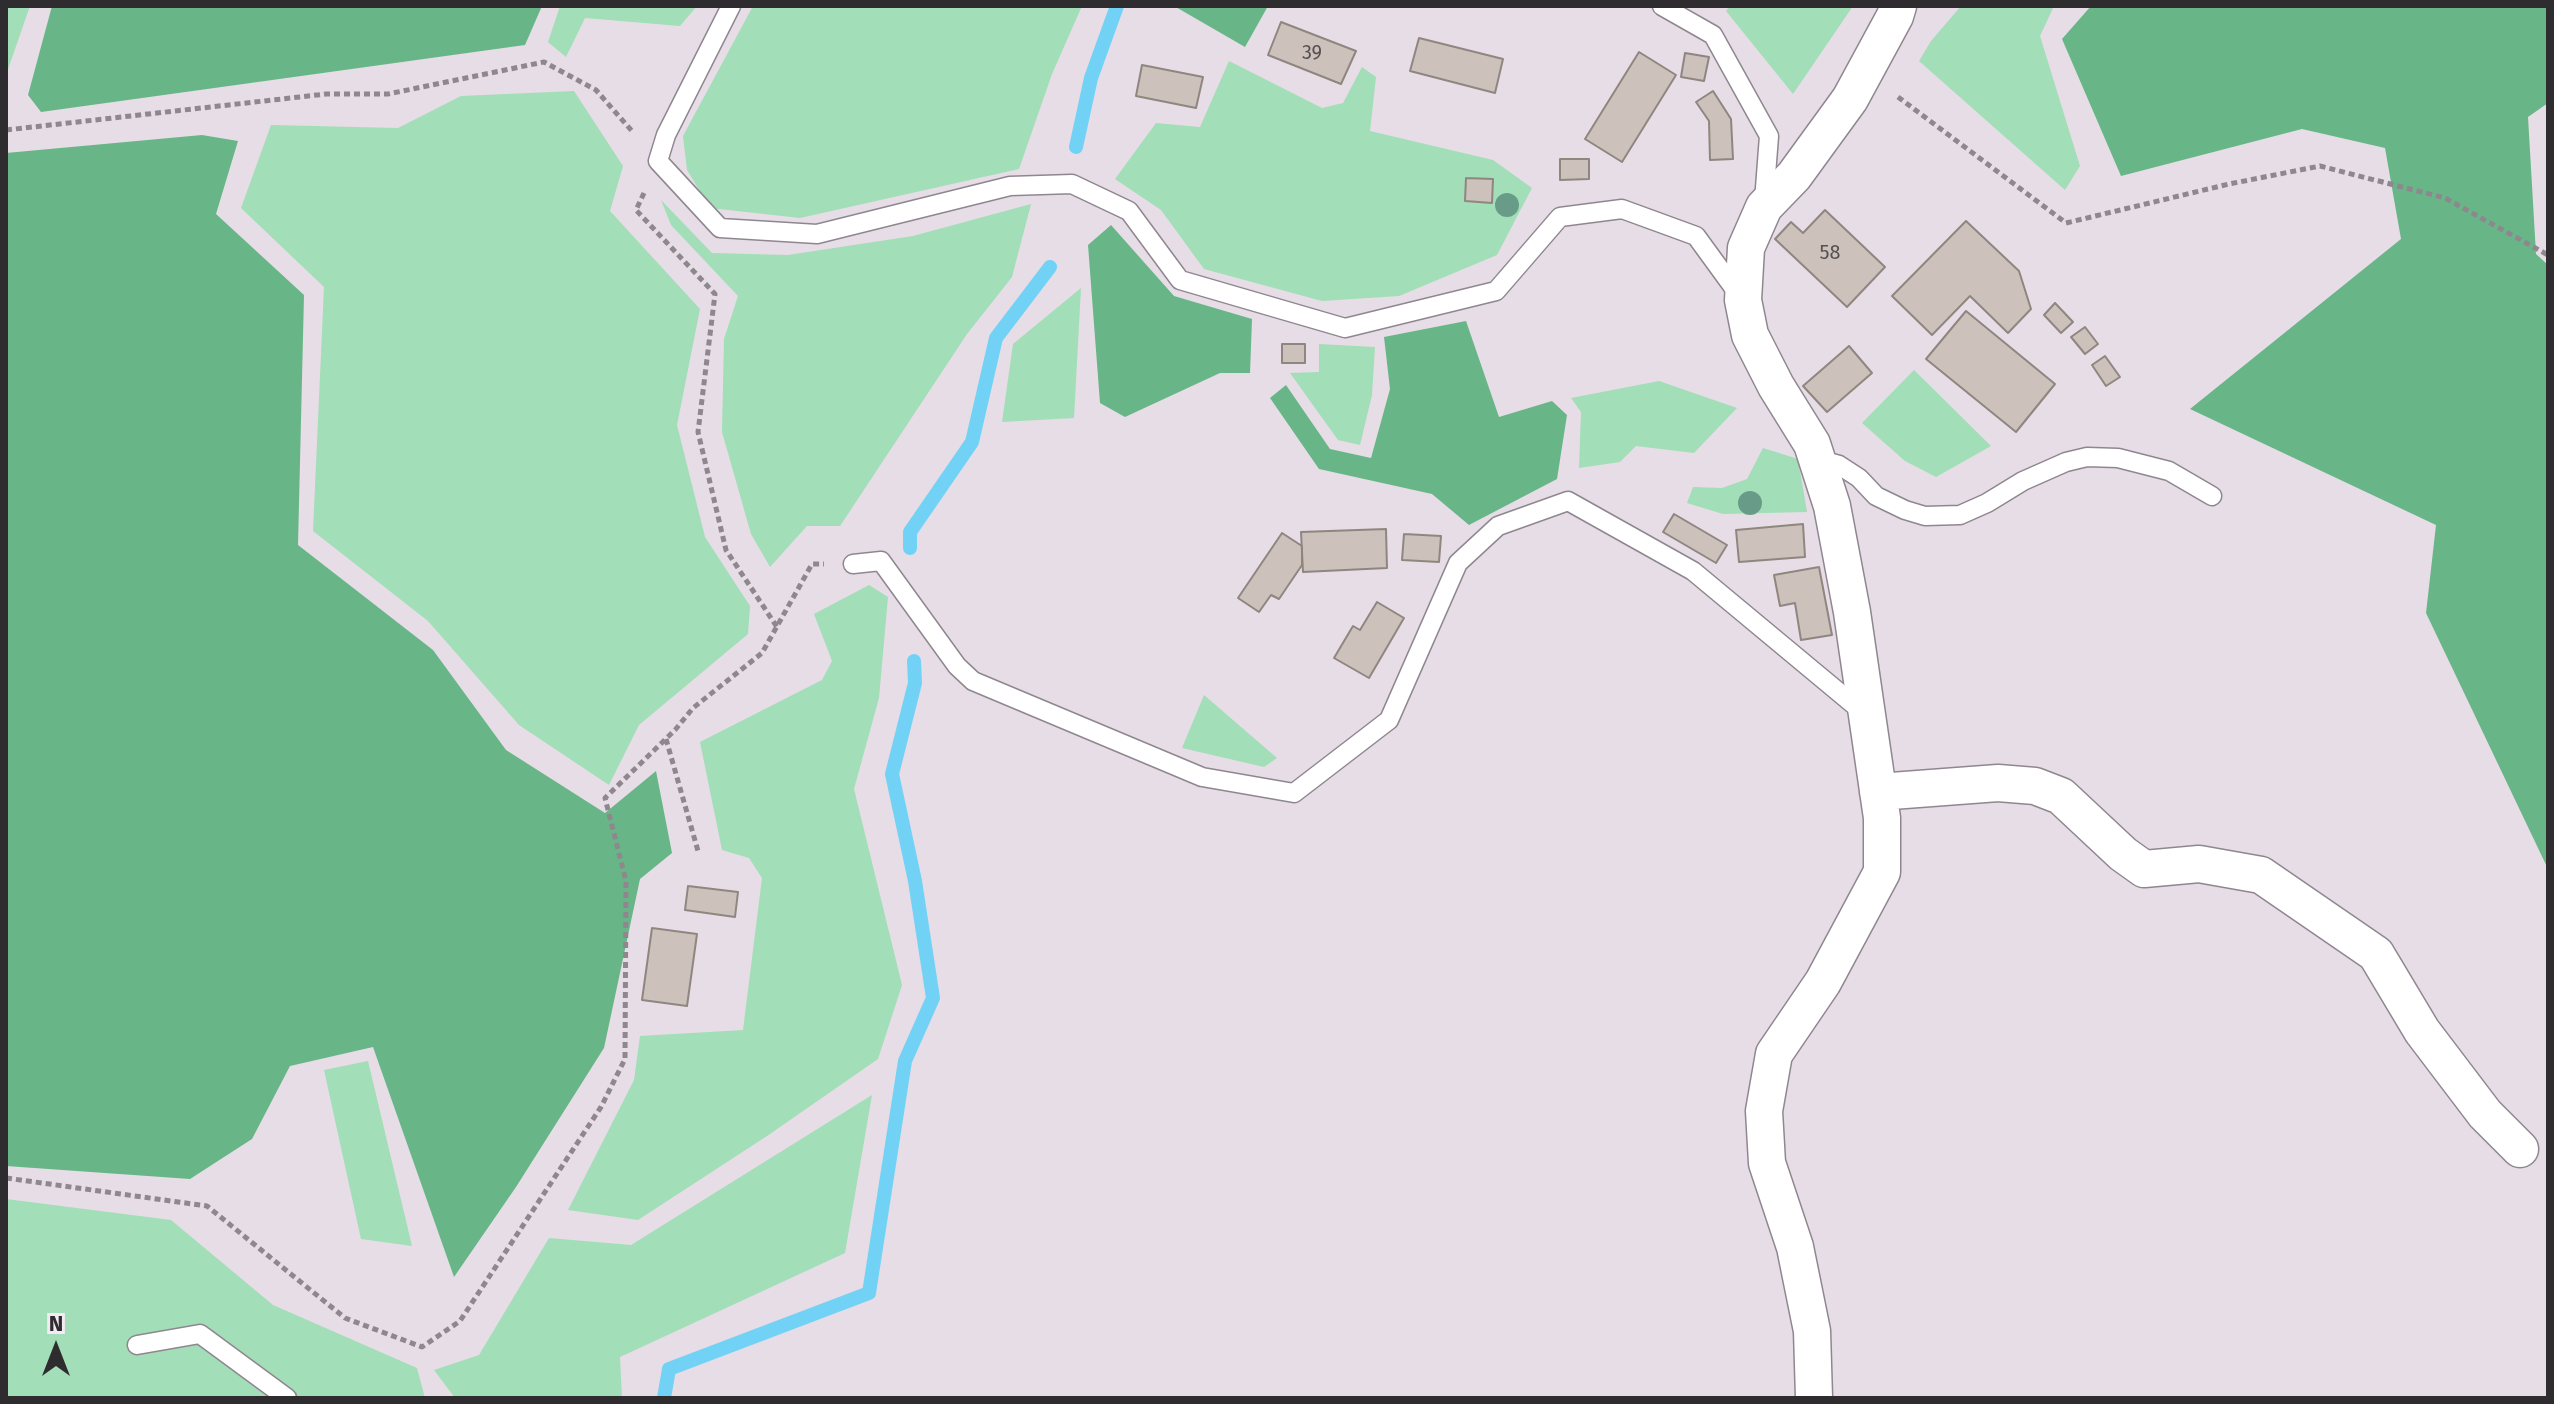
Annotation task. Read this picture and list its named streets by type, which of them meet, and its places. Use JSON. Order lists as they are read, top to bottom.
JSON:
{
  "house_numbers": ["39", "58"],
  "north": "top"
}
